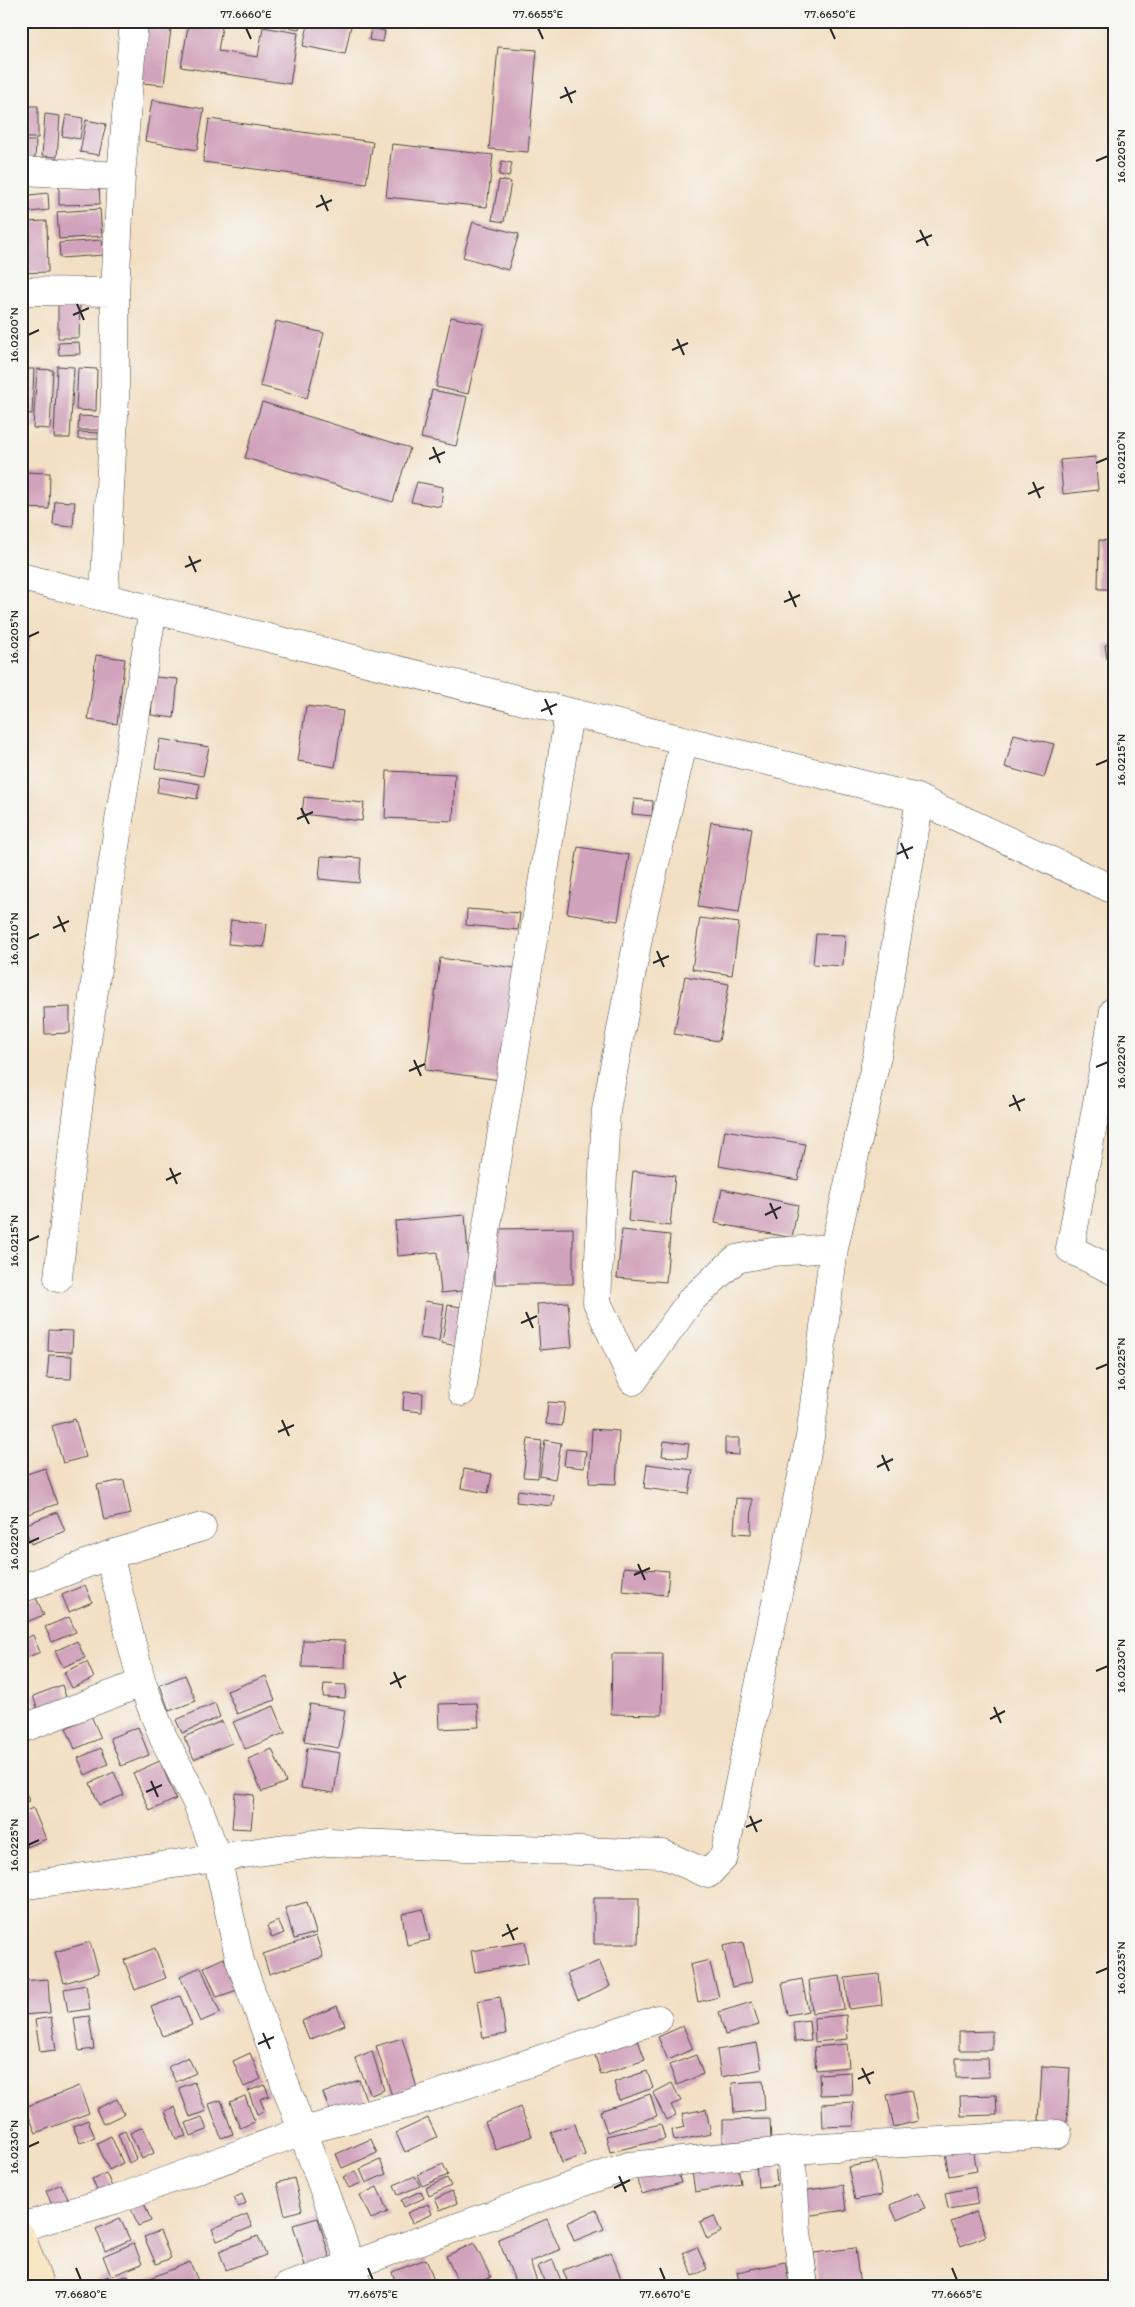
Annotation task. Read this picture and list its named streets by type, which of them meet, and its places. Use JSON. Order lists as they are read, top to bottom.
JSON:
{
  "coordinates": [
    "77.6660°E",
    "77.6655°E",
    "77.6650°E",
    "16.0205°N",
    "16.0200°N",
    "16.0210°N",
    "16.0215°N",
    "16.0220°N",
    "16.0225°N",
    "16.0230°N",
    "16.0235°N",
    "77.6680°E",
    "77.6675°E",
    "77.6670°E",
    "77.6665°E"
  ]
}
